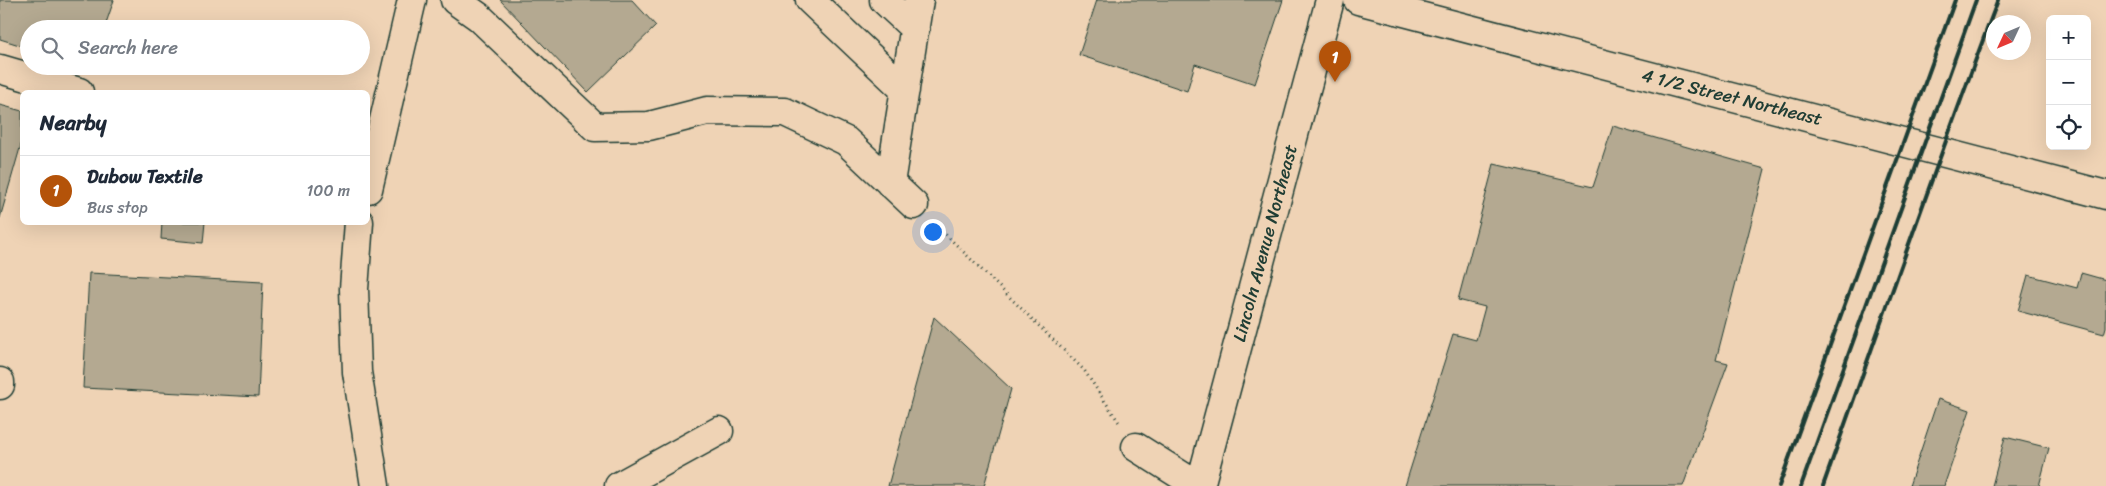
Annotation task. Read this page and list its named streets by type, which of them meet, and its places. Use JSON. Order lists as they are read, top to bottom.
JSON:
{
  "streets": {
    "street": ["4 1/2 Street Northeast", "Lincoln Avenue Northeast"]
  },
  "north": "bottom left",
  "page": {
    "map_buttons": ["+", "−"],
    "search": "Search here",
    "pins": "1",
    "heading": "Nearby",
    "list": [
      {
        "mark": "1",
        "name": "Dubow Textile",
        "note": "Bus stop",
        "value": "100 m"
      }
    ]
  }
}
